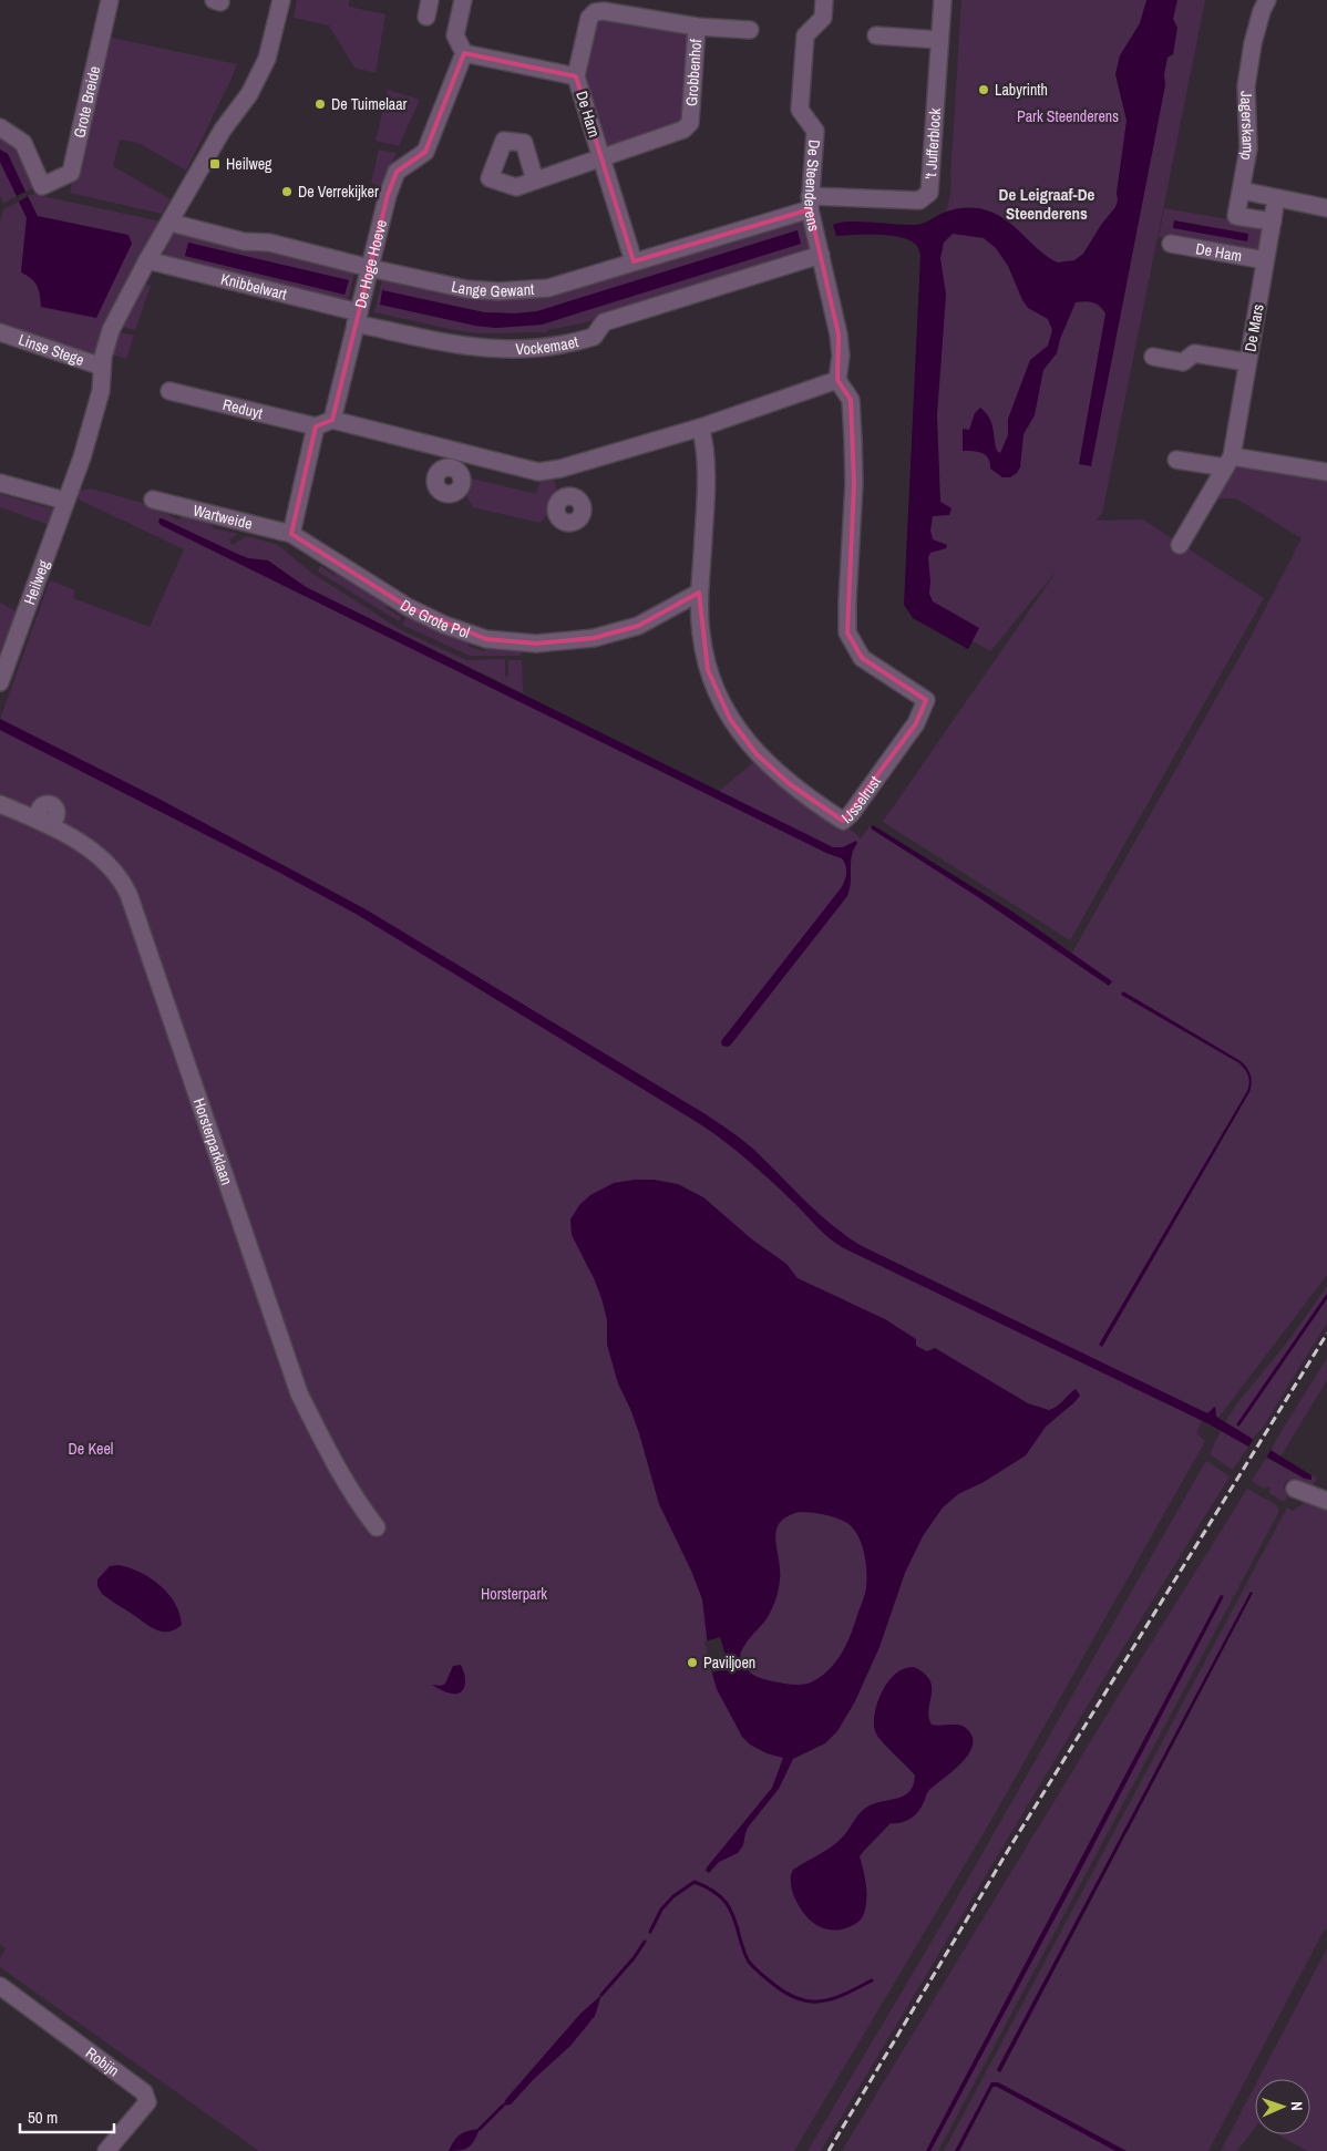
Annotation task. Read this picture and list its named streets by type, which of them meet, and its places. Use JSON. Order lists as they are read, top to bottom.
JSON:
{
  "streets": {
    "street": [
      "Grobbenhof",
      "Grote Breide",
      "De Harn",
      "Jagerskamp",
      "'t Jufferblock",
      "De Steenderens",
      "De Ham",
      "De Hoge Hoeve",
      "Lange Gewant",
      "Knibbelwart",
      "De Mars",
      "Vockemaet",
      "Linse Stege",
      "Reduyt",
      "Wartweide",
      "Heilweg",
      "De Grote Pol",
      "IJsselrust",
      "Horsterparklaan",
      "Robijn"
    ]
  },
  "crossings": [
    ["Grobbenhof", "De Harn"],
    ["De Harn", "De Hoge Hoeve"],
    ["De Harn", "Lange Gewant"],
    ["Jagerskamp", "De Mars"],
    ["'t Jufferblock", "De Steenderens"],
    ["'t Jufferblock", "Lange Gewant"],
    ["De Steenderens", "Lange Gewant"],
    ["De Steenderens", "Vockemaet"],
    ["De Steenderens", "IJsselrust"],
    ["De Ham", "De Mars"],
    ["De Hoge Hoeve", "Lange Gewant"],
    ["De Hoge Hoeve", "Knibbelwart"],
    ["De Hoge Hoeve", "Vockemaet"],
    ["Lange Gewant", "Heilweg"],
    ["Knibbelwart", "Vockemaet"],
    ["Knibbelwart", "Heilweg"],
    ["Linse Stege", "Heilweg"],
    ["Wartweide", "De Grote Pol"],
    ["De Grote Pol", "IJsselrust"]
  ],
  "districts": ["De Leigraaf-De Steenderens"],
  "parks": ["Park Steenderens", "De Keel", "Horsterpark"],
  "places": {
    "other": [
      "Labyrinth",
      "De Tuimelaar",
      "De Verrekijker",
      "Paviljoen"
    ],
    "transit": ["Heilweg"]
  },
  "scale_bar": "50 m",
  "north": "right"
}
